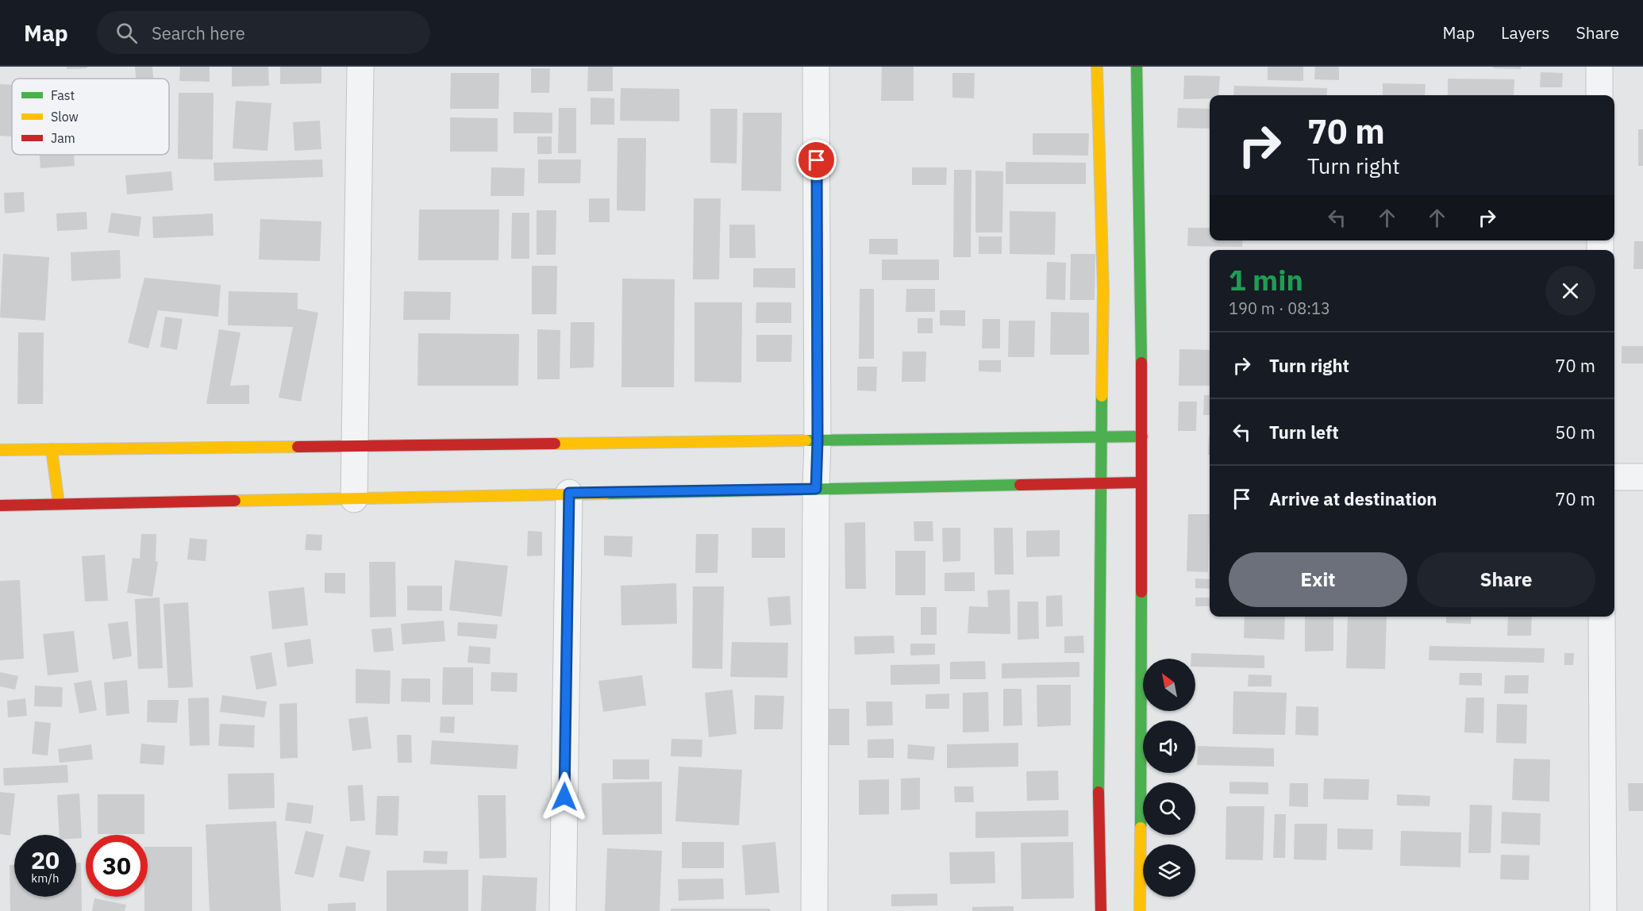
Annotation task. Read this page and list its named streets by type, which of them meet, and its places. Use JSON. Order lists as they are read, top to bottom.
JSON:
{
  "legend": ["Fast", "Slow", "Jam"],
  "north": "top left",
  "page": {
    "header": "Map",
    "search": "Search here",
    "nav": ["Map", "Layers", "Share"],
    "turn": ["70 m", "Turn right"],
    "heading": ["1 min", "190 m · 08:13"],
    "list": [
      {
        "name": "Turn right",
        "value": "70 m"
      },
      {
        "name": "Turn left",
        "value": "50 m"
      },
      {
        "name": "Arrive at destination",
        "value": "70 m"
      }
    ],
    "buttons": ["Exit", "Share"],
    "speed": "20 km/h",
    "limit": "30"
  }
}
